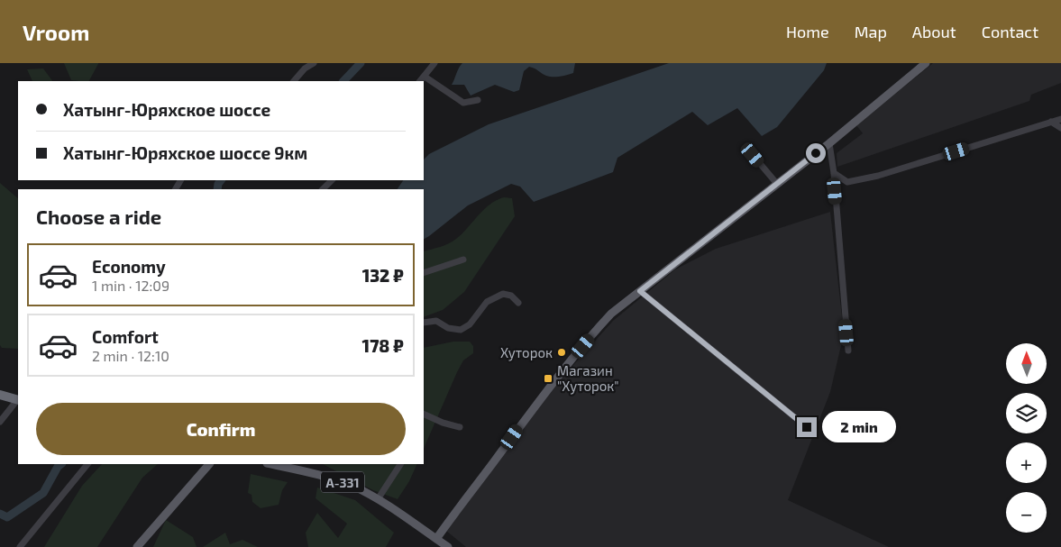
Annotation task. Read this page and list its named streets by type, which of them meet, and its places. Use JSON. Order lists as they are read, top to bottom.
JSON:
{
  "streets": {
    "main road": ["А-331"]
  },
  "places": {
    "other": ["Хуторок"],
    "transit": ["Магазин \"Хуторок\""]
  },
  "north": "top",
  "page": {
    "header": "Vroom",
    "nav": [
      "Home",
      "Map",
      "About",
      "Contact"
    ],
    "banner": ["Хатынг-Юряхское шоссе", "Хатынг-Юряхское шоссе 9км"],
    "heading": "Choose a ride",
    "list": [
      {
        "name": "Economy",
        "note": "1 min · 12:09",
        "value": "132 ₽"
      },
      {
        "name": "Comfort",
        "note": "2 min · 12:10",
        "value": "178 ₽"
      }
    ],
    "map_buttons": ["+", "−"],
    "buttons": "Confirm",
    "bubble": "2 min"
  }
}
